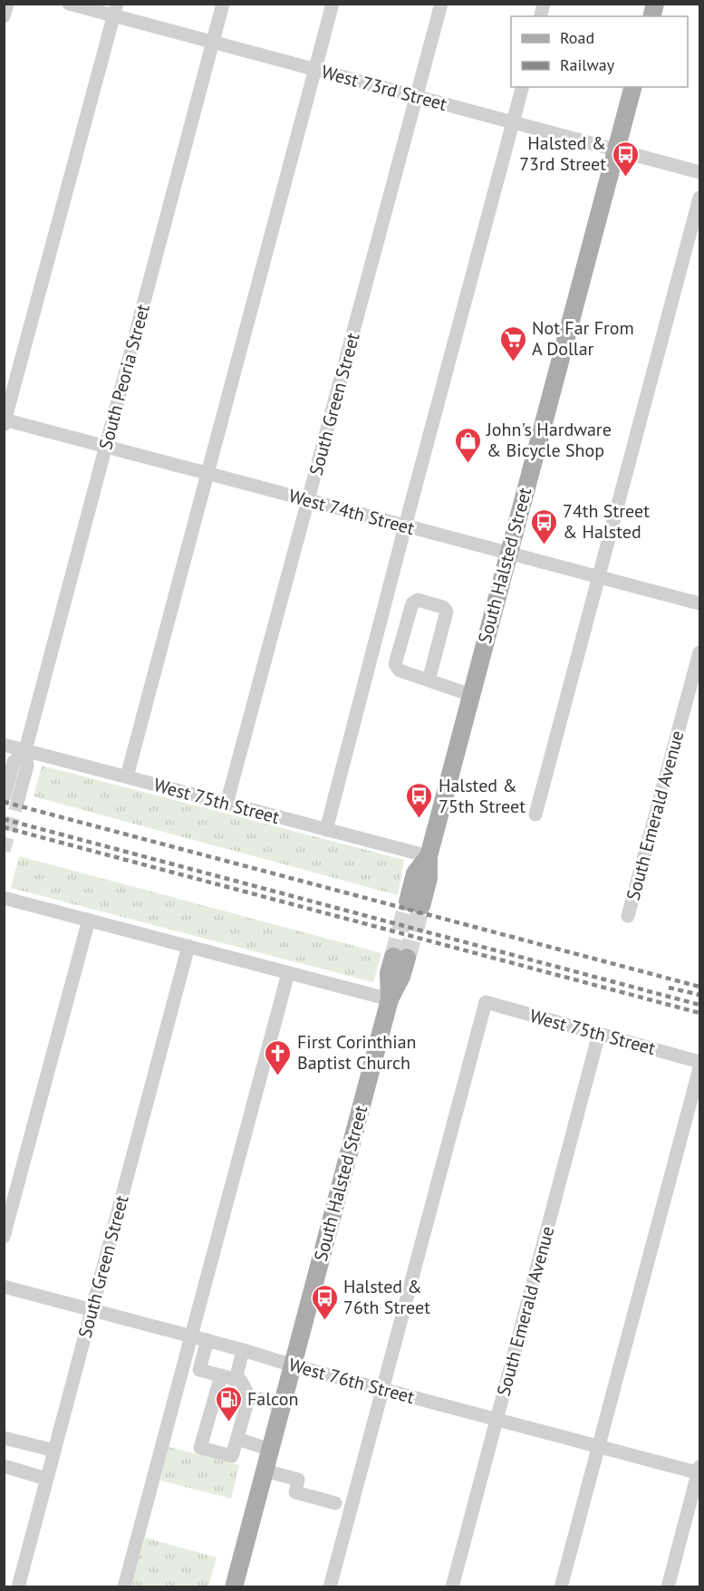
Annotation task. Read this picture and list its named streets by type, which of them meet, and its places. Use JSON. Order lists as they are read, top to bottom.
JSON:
{
  "streets": {
    "main road": ["South Halsted Street"],
    "street": [
      "West 73rd Street",
      "South Peoria Street",
      "South Green Street",
      "West 74th Street",
      "West 75th Street",
      "South Emerald Avenue",
      "West 76th Street"
    ]
  },
  "crossings": [
    ["West 73rd Street", "South Peoria Street"],
    ["West 73rd Street", "South Green Street"],
    ["West 73rd Street", "South Halsted Street"],
    ["South Peoria Street", "West 74th Street"],
    ["South Peoria Street", "West 75th Street"],
    ["South Green Street", "West 74th Street"],
    ["South Green Street", "West 75th Street"],
    ["South Green Street", "West 76th Street"],
    ["West 74th Street", "South Halsted Street"],
    ["South Halsted Street", "West 75th Street"],
    ["South Halsted Street", "West 76th Street"],
    ["West 75th Street", "South Emerald Avenue"],
    ["West 75th Street", "West 76th Street"],
    ["South Emerald Avenue", "West 76th Street"]
  ],
  "places": {
    "bus stop": [
      "Halsted & 73rd Street",
      "74th Street & Halsted",
      "Halsted & 75th Street",
      "Halsted & 76th Street"
    ],
    "supermarket": ["Not Far From A Dollar"],
    "shop": ["John's Hardware & Bicycle Shop"],
    "church": ["First Corinthian Baptist Church"],
    "fuel station": ["Falcon"]
  },
  "legend": ["Road", "Railway"]
}
